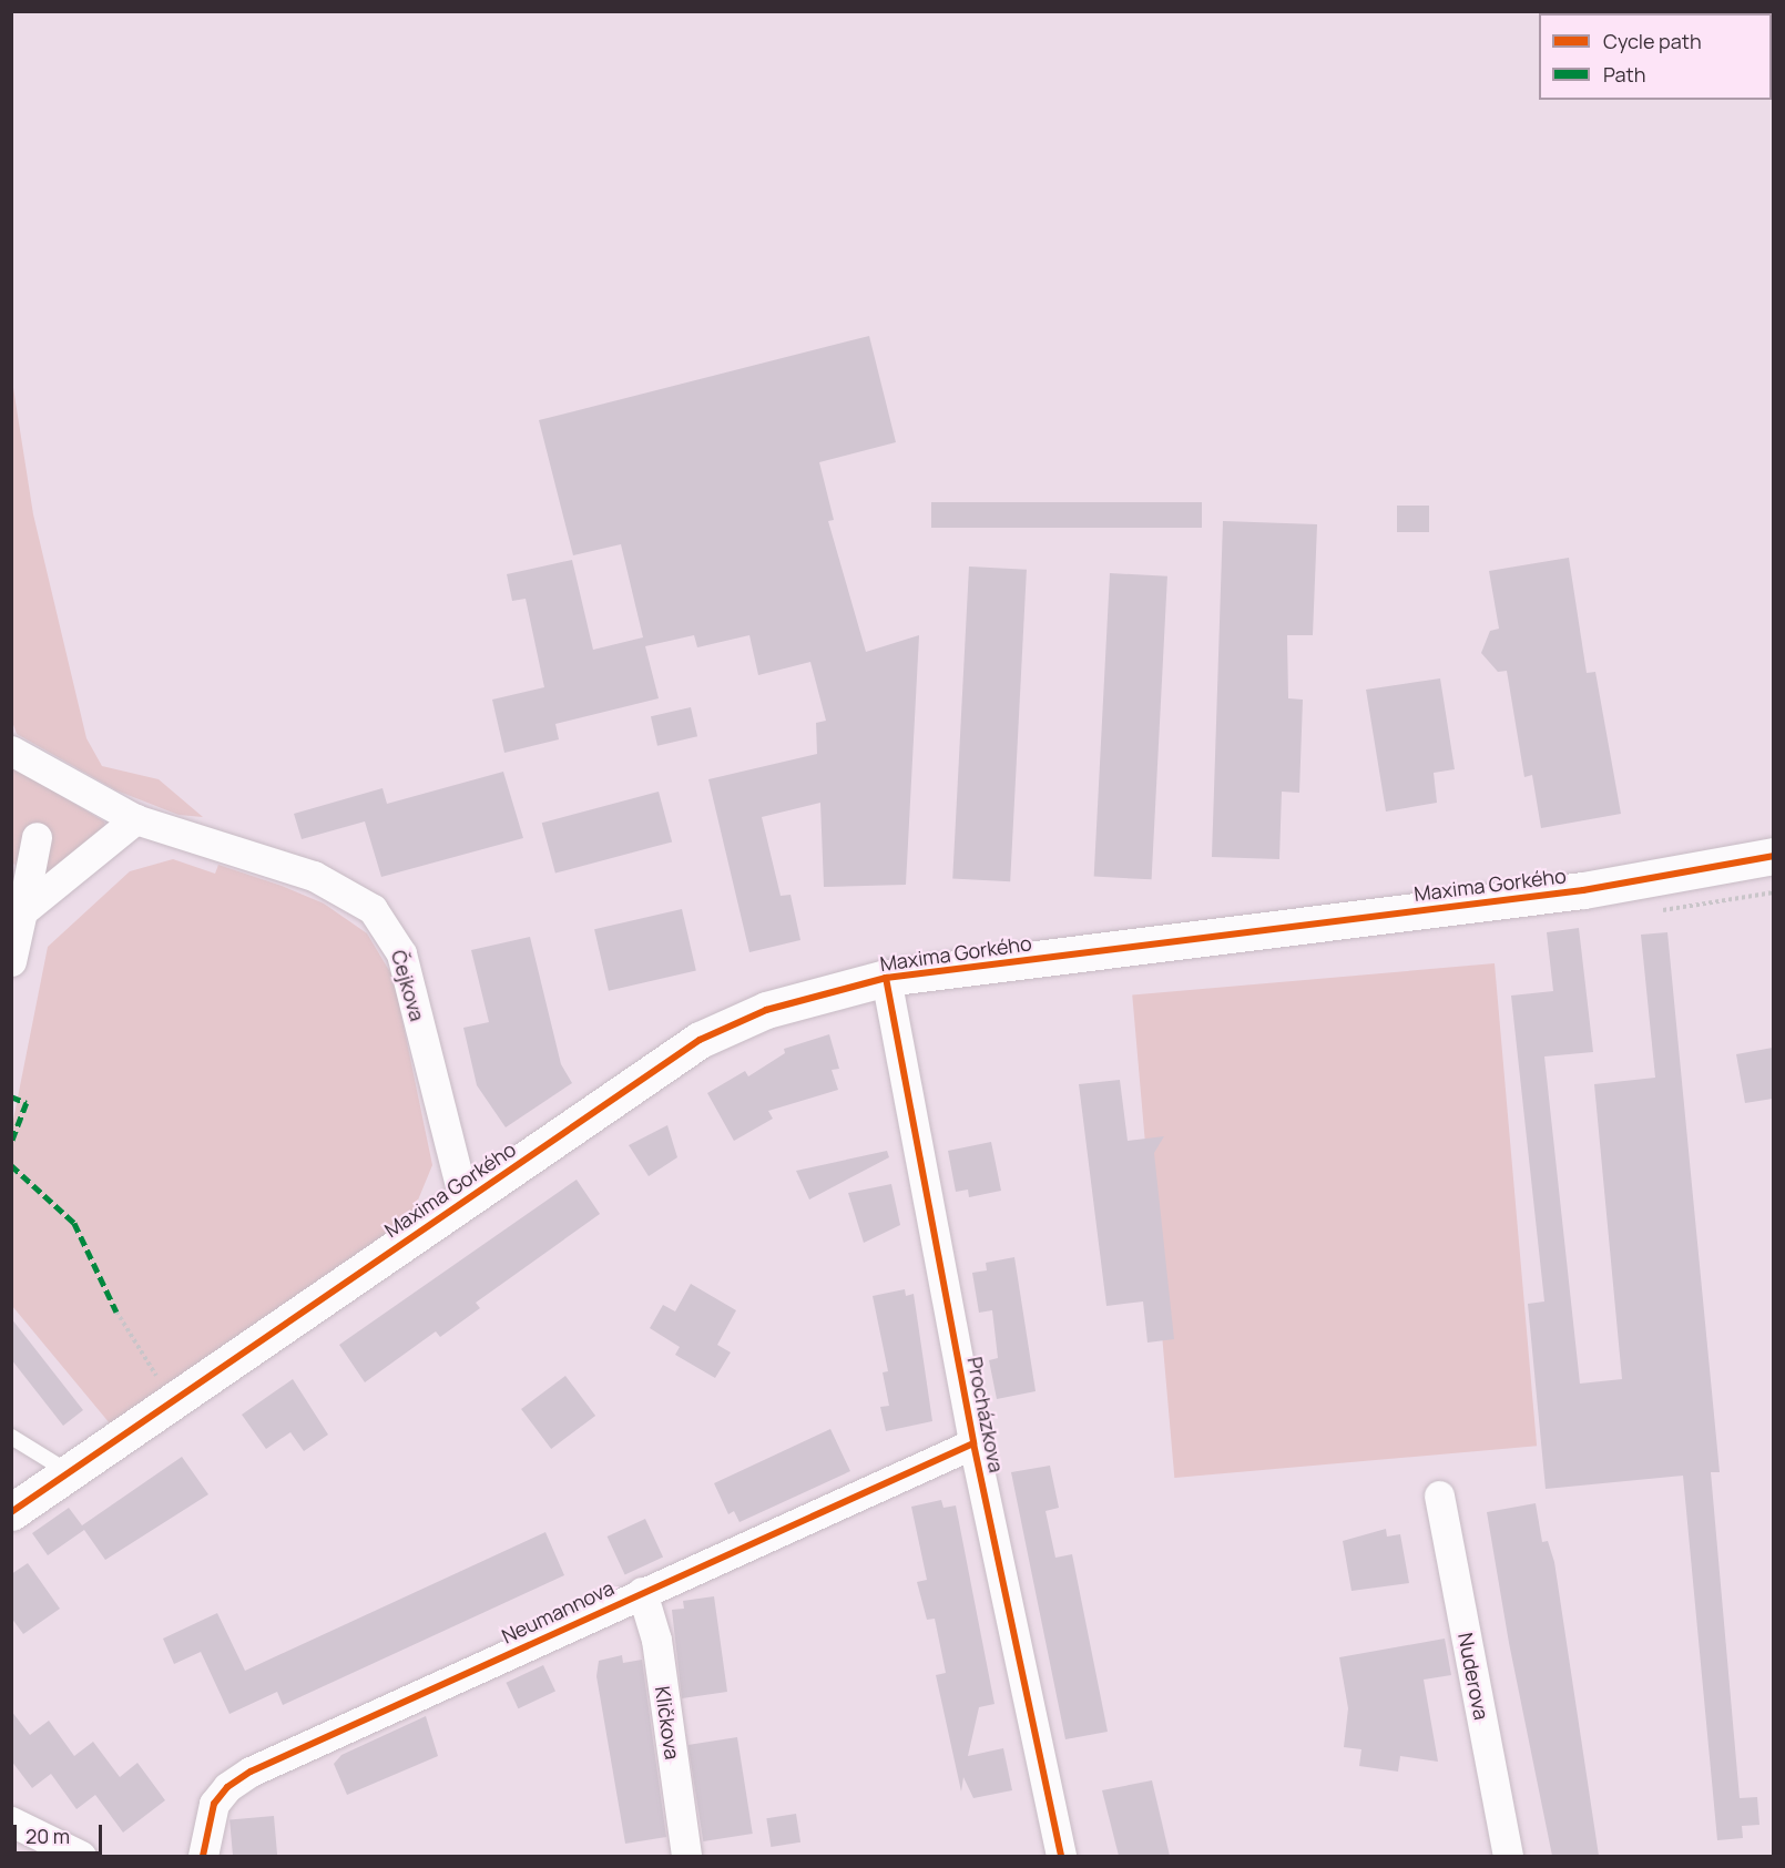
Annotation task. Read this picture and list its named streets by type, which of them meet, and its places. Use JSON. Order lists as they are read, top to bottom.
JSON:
{
  "streets": {
    "street": [
      "Maxima Gorkého",
      "Čejkova",
      "Procházkova",
      "Neumannova",
      "Nuderova",
      "Kličkova"
    ]
  },
  "crossings": [
    ["Maxima Gorkého", "Čejkova"],
    ["Maxima Gorkého", "Procházkova"],
    ["Procházkova", "Neumannova"],
    ["Neumannova", "Kličkova"]
  ],
  "legend": ["Cycle path", "Path"],
  "scale_bar": "20 m"
}
